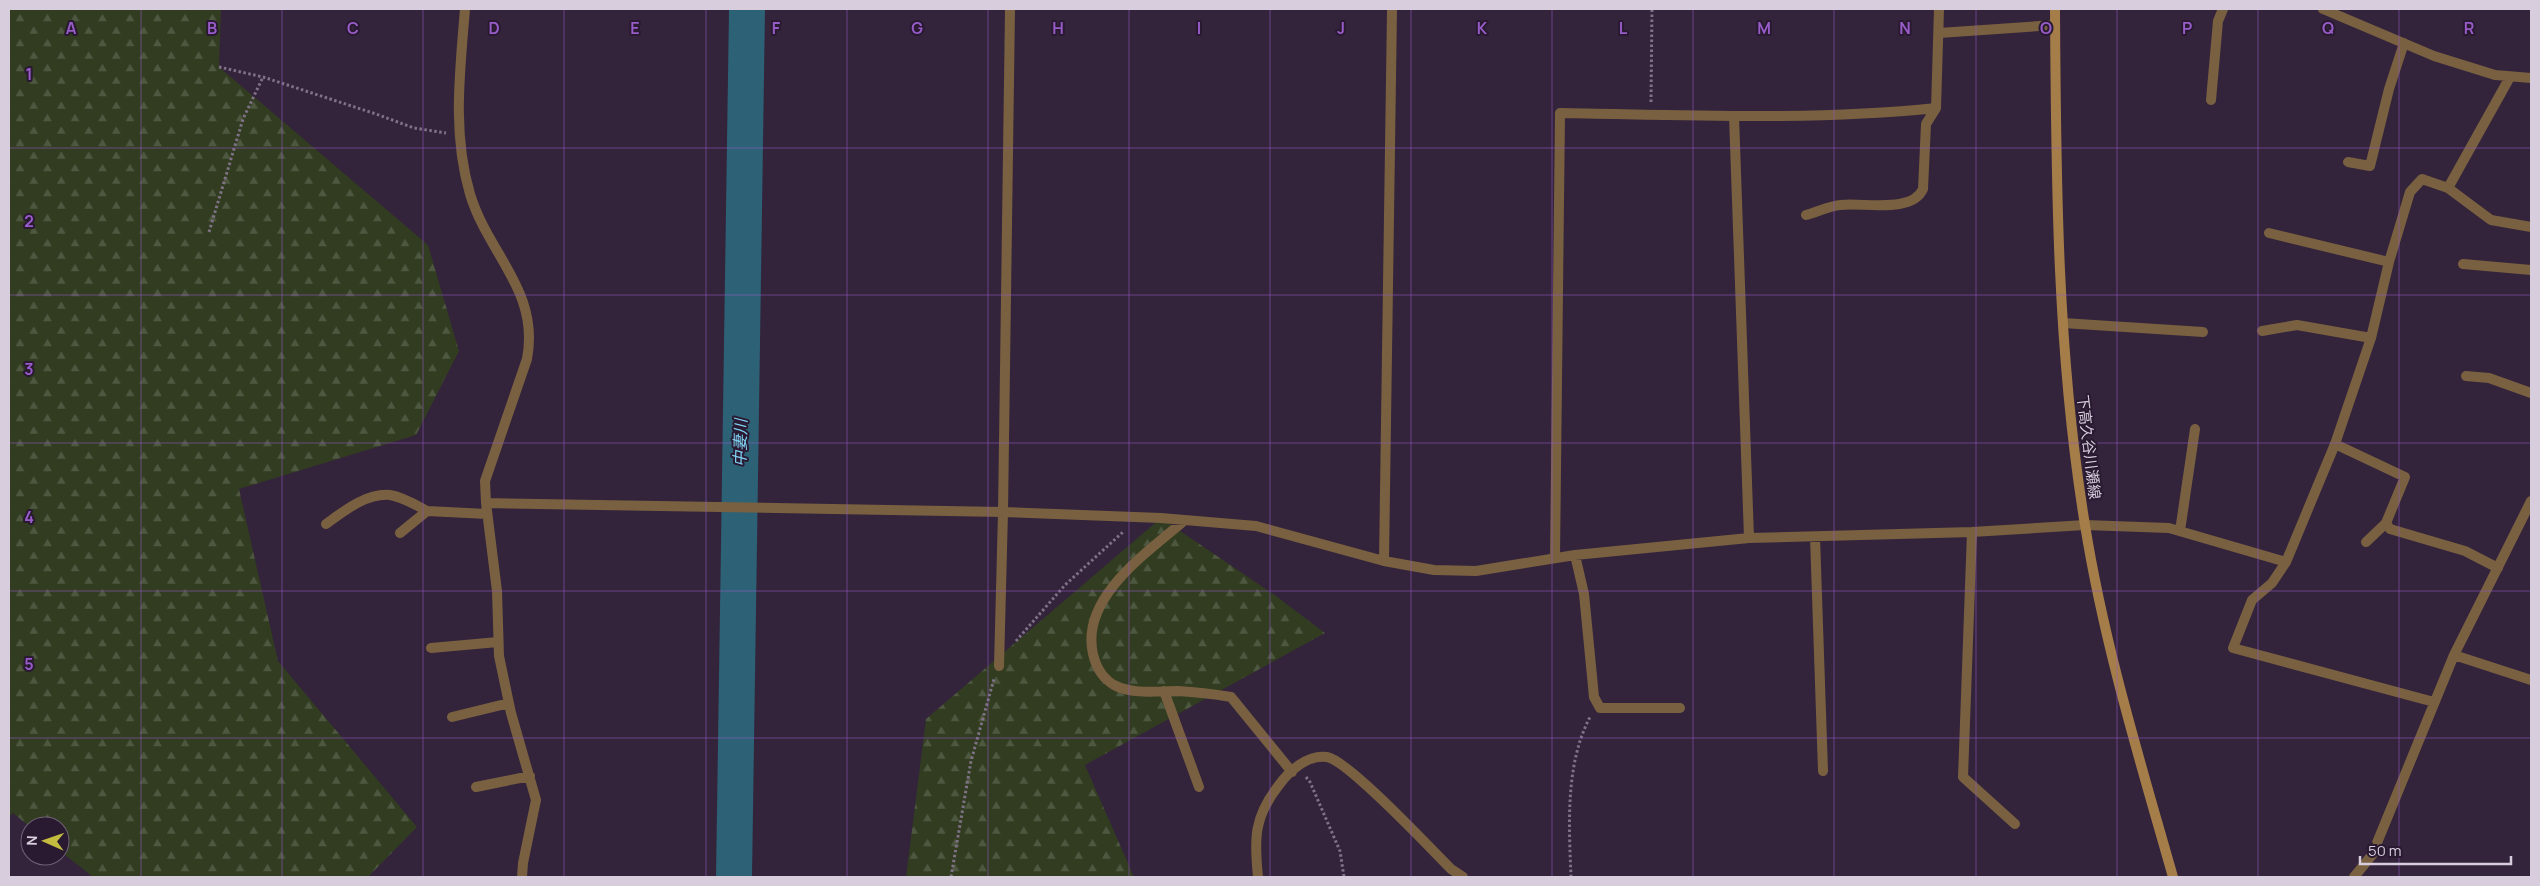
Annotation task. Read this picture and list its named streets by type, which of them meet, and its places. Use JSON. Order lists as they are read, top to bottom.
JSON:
{
  "streets": {
    "main road": ["下高久谷川瀬線"]
  },
  "water": ["中妻川"],
  "scale_bar": "50 m",
  "north": "left",
  "grid": {
    "columns": [
      "A",
      "B",
      "C",
      "D",
      "E",
      "F",
      "G",
      "H",
      "I",
      "J",
      "K",
      "L",
      "M",
      "N",
      "O",
      "P",
      "Q",
      "R"
    ],
    "rows": [
      "1",
      "2",
      "3",
      "4",
      "5"
    ]
  }
}
